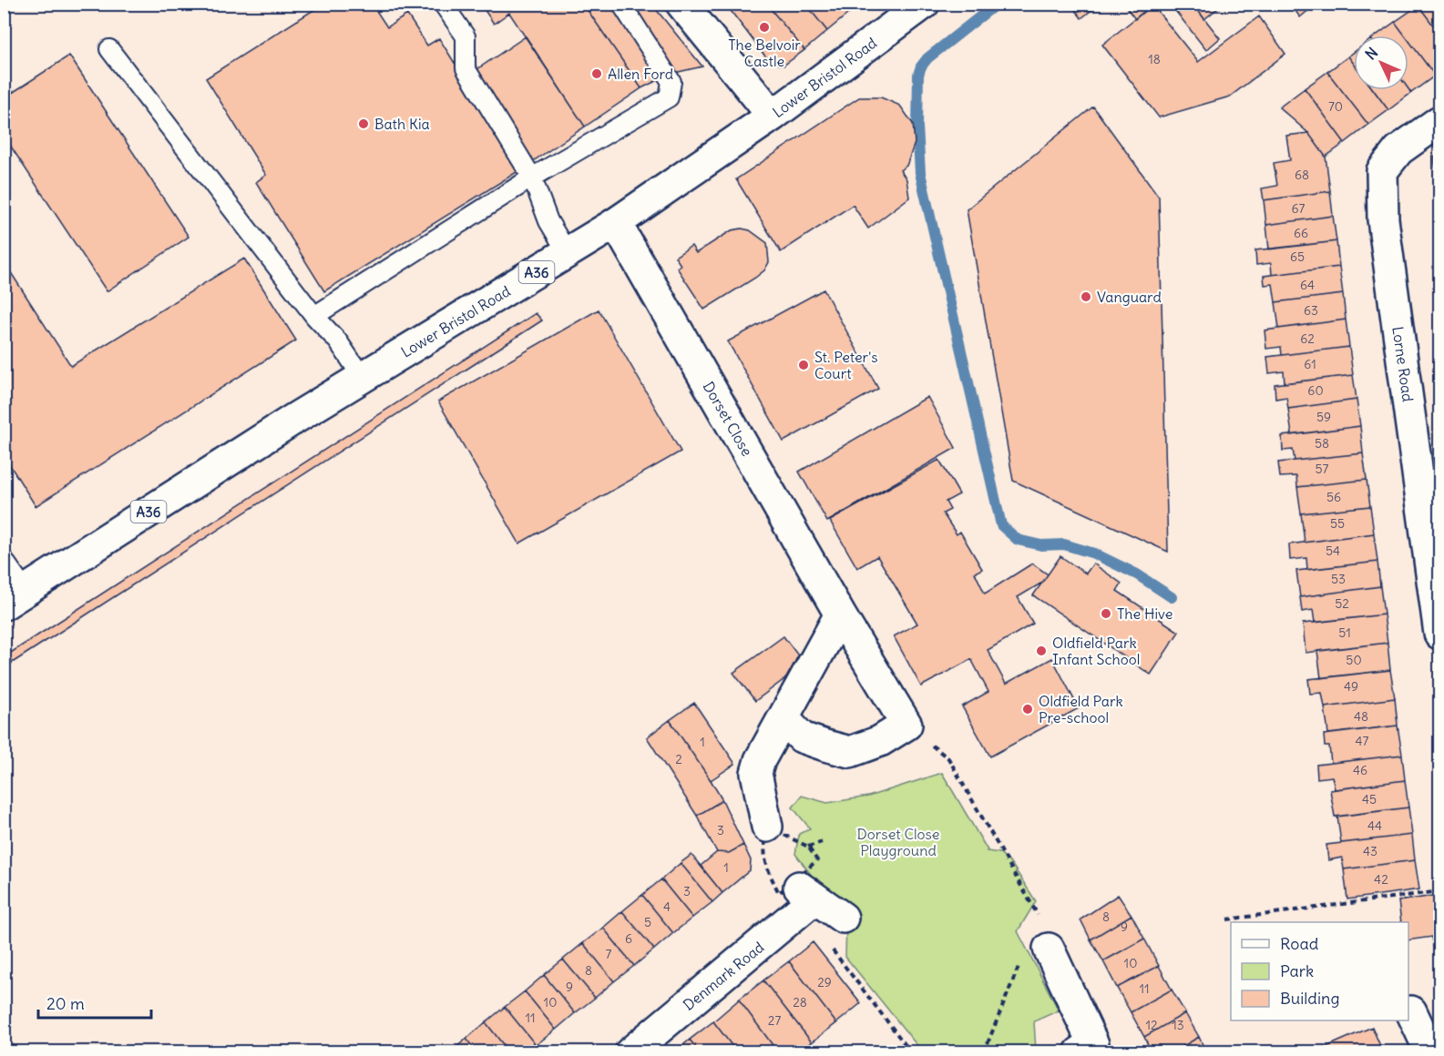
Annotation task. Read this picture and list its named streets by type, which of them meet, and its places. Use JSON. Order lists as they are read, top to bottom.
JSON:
{
  "streets": {
    "main road": [
      "Lower Bristol Road",
      "A36",
      "Lorne Road",
      "Dorset Close",
      "Denmark Road"
    ]
  },
  "crossings": [
    ["Lower Bristol Road", "Dorset Close"]
  ],
  "parks": ["Dorset Close Playground"],
  "places": [
    "The Belvoir Castle",
    "Allen Ford",
    "Bath Kia",
    "Vanguard",
    "St. Peter's Court",
    "The Hive",
    "Oldfield Park Infant School",
    "Oldfield Park Pre-school"
  ],
  "house_numbers": [
    "18",
    "70",
    "68",
    "67",
    "66",
    "65",
    "64",
    "63",
    "62",
    "61",
    "60",
    "59",
    "58",
    "57",
    "56",
    "55",
    "54",
    "53",
    "52",
    "51",
    "50",
    "49",
    "48",
    "47",
    "1",
    "2",
    "46",
    "45",
    "44",
    "3",
    "43",
    "1",
    "42",
    "3",
    "4",
    "8",
    "5",
    "9",
    "6",
    "7",
    "10",
    "8",
    "29",
    "9",
    "11",
    "10",
    "28",
    "11",
    "27",
    "12",
    "13"
  ],
  "legend": ["Road", "Park", "Building"],
  "scale_bar": "20 m",
  "north": "top left"
}
